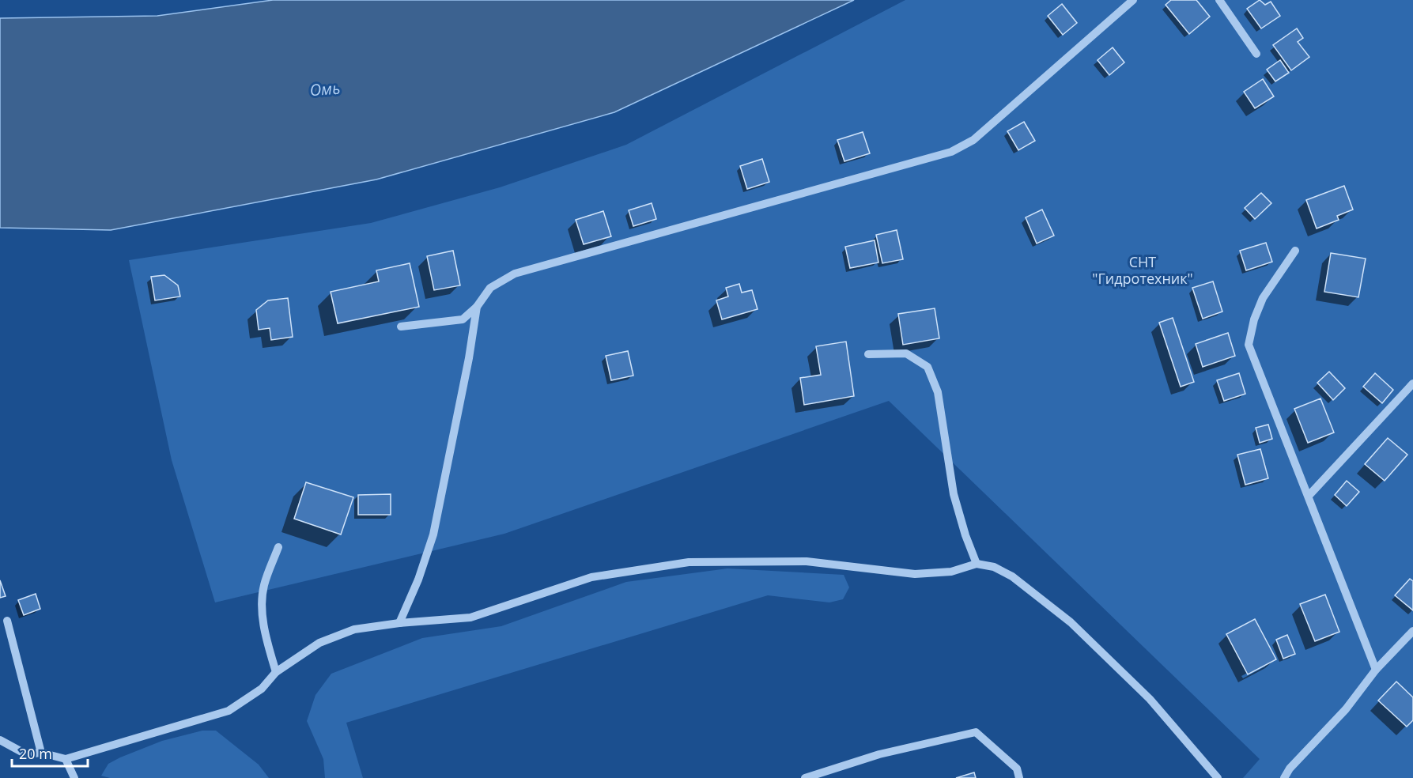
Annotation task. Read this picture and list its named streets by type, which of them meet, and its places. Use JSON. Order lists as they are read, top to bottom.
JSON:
{
  "water": ["Омь"],
  "parks": ["СНТ \"Гидротехник\""],
  "scale_bar": "20 m"
}
